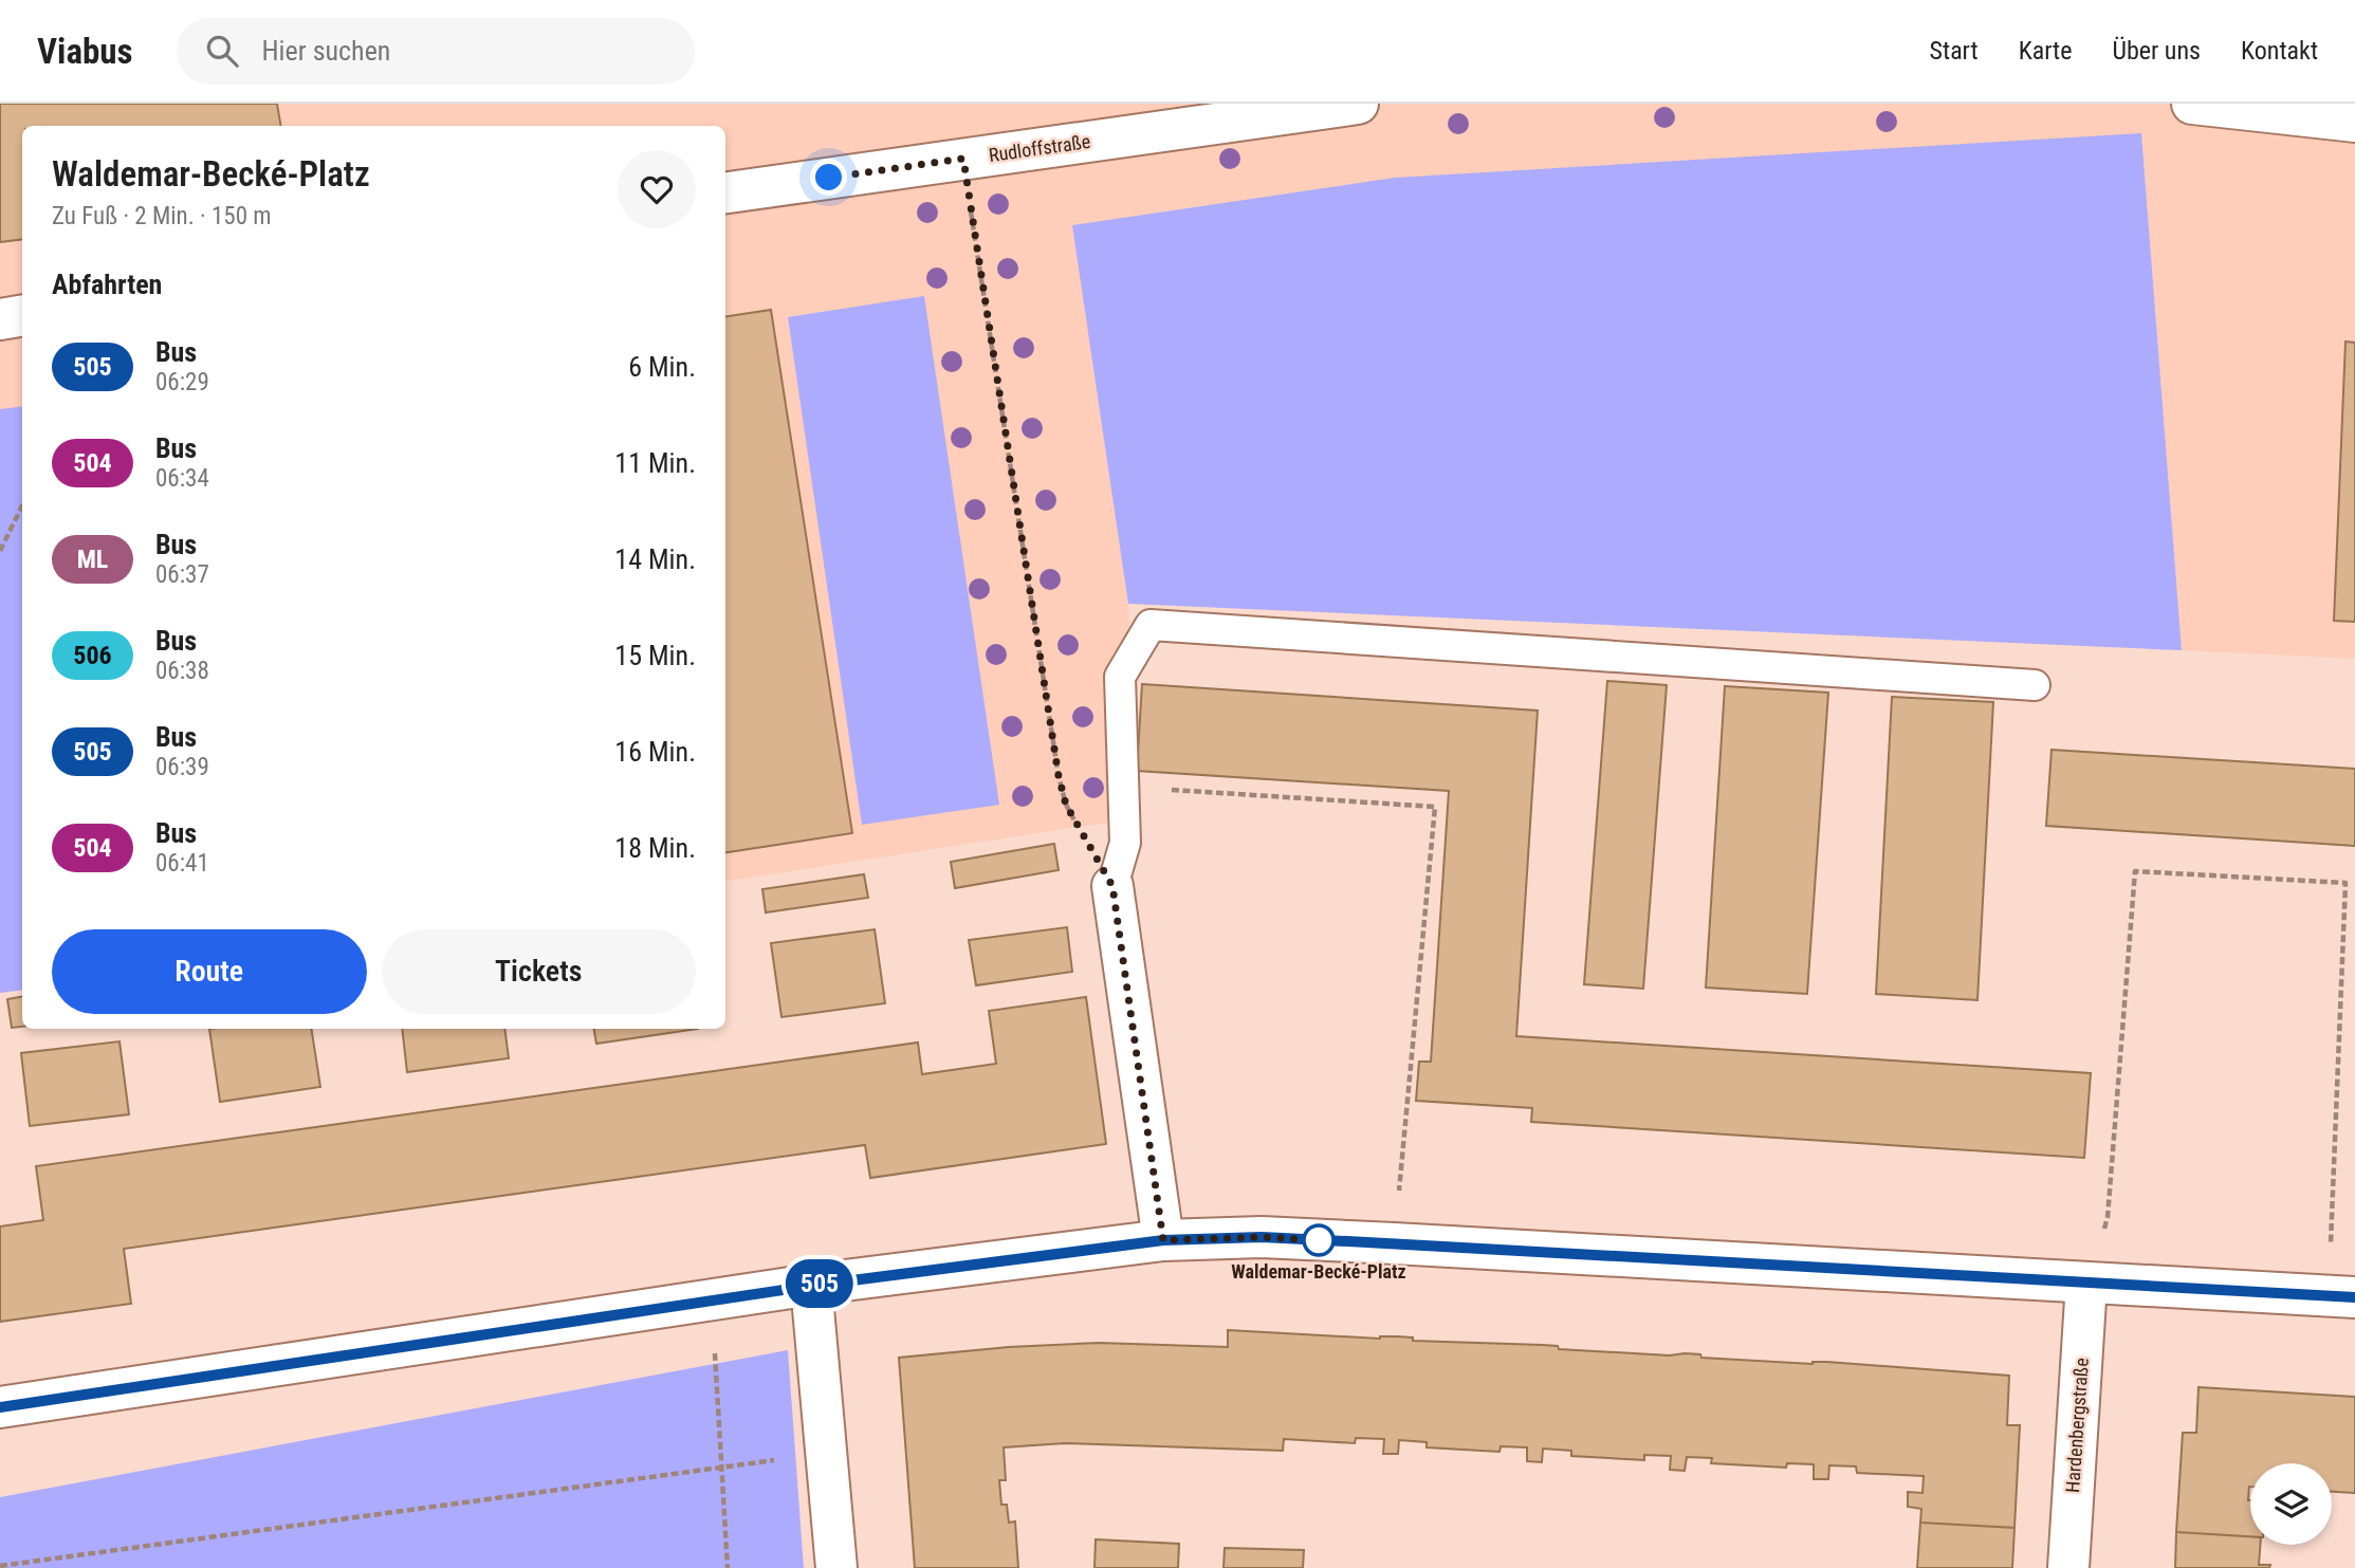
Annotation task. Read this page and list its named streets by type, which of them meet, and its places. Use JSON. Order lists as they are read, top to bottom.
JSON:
{
  "streets": {
    "street": ["Rudloffstraße", "Hardenbergstraße"]
  },
  "places": ["Waldemar-Becké-Platz"],
  "lines": ["bus line 505"],
  "page": {
    "header": "Viabus",
    "search": "Hier suchen",
    "nav": [
      "Start",
      "Karte",
      "Über uns",
      "Kontakt"
    ],
    "on_map": "505",
    "heading": [
      ["Waldemar-Becké-Platz", "Zu Fuß · 2 Min. · 150 m"],
      "Abfahrten"
    ],
    "list": [
      {
        "mark": "505",
        "name": "Bus",
        "note": "06:29",
        "value": "6 Min."
      },
      {
        "mark": "504",
        "name": "Bus",
        "note": "06:34",
        "value": "11 Min."
      },
      {
        "mark": "ML",
        "name": "Bus",
        "note": "06:37",
        "value": "14 Min."
      },
      {
        "mark": "506",
        "name": "Bus",
        "note": "06:38",
        "value": "15 Min."
      },
      {
        "mark": "505",
        "name": "Bus",
        "note": "06:39",
        "value": "16 Min."
      },
      {
        "mark": "504",
        "name": "Bus",
        "note": "06:41",
        "value": "18 Min."
      }
    ],
    "buttons": ["Route", "Tickets"]
  }
}
